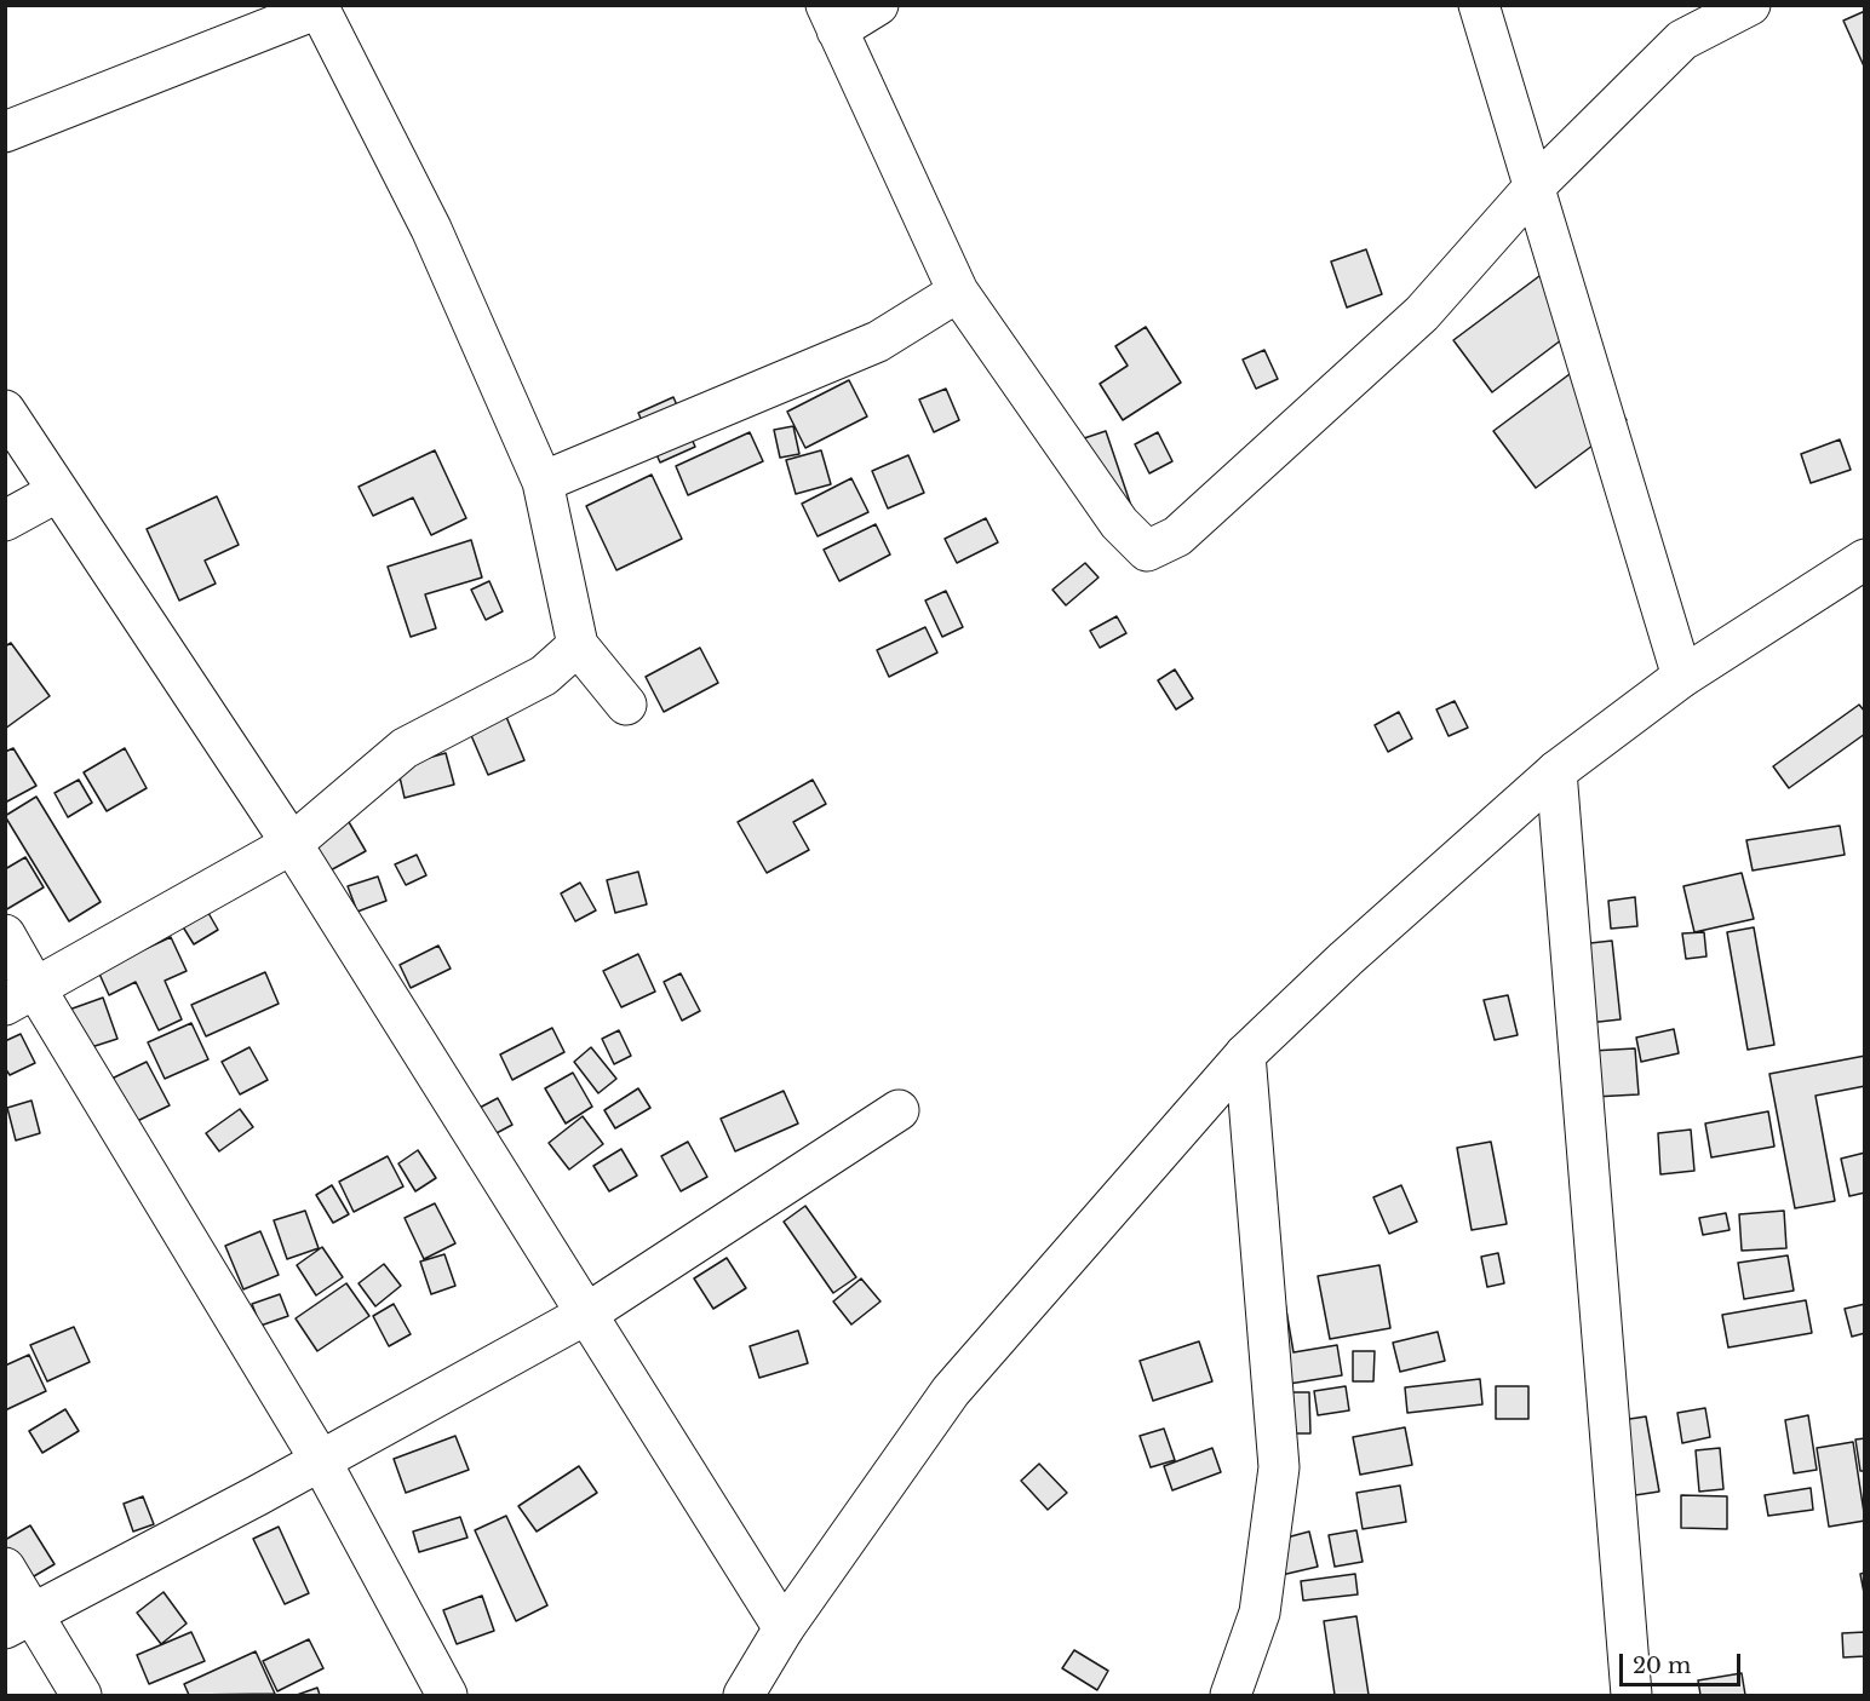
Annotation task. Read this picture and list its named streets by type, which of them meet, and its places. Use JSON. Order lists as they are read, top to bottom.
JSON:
{
  "scale_bar": "20 m"
}
